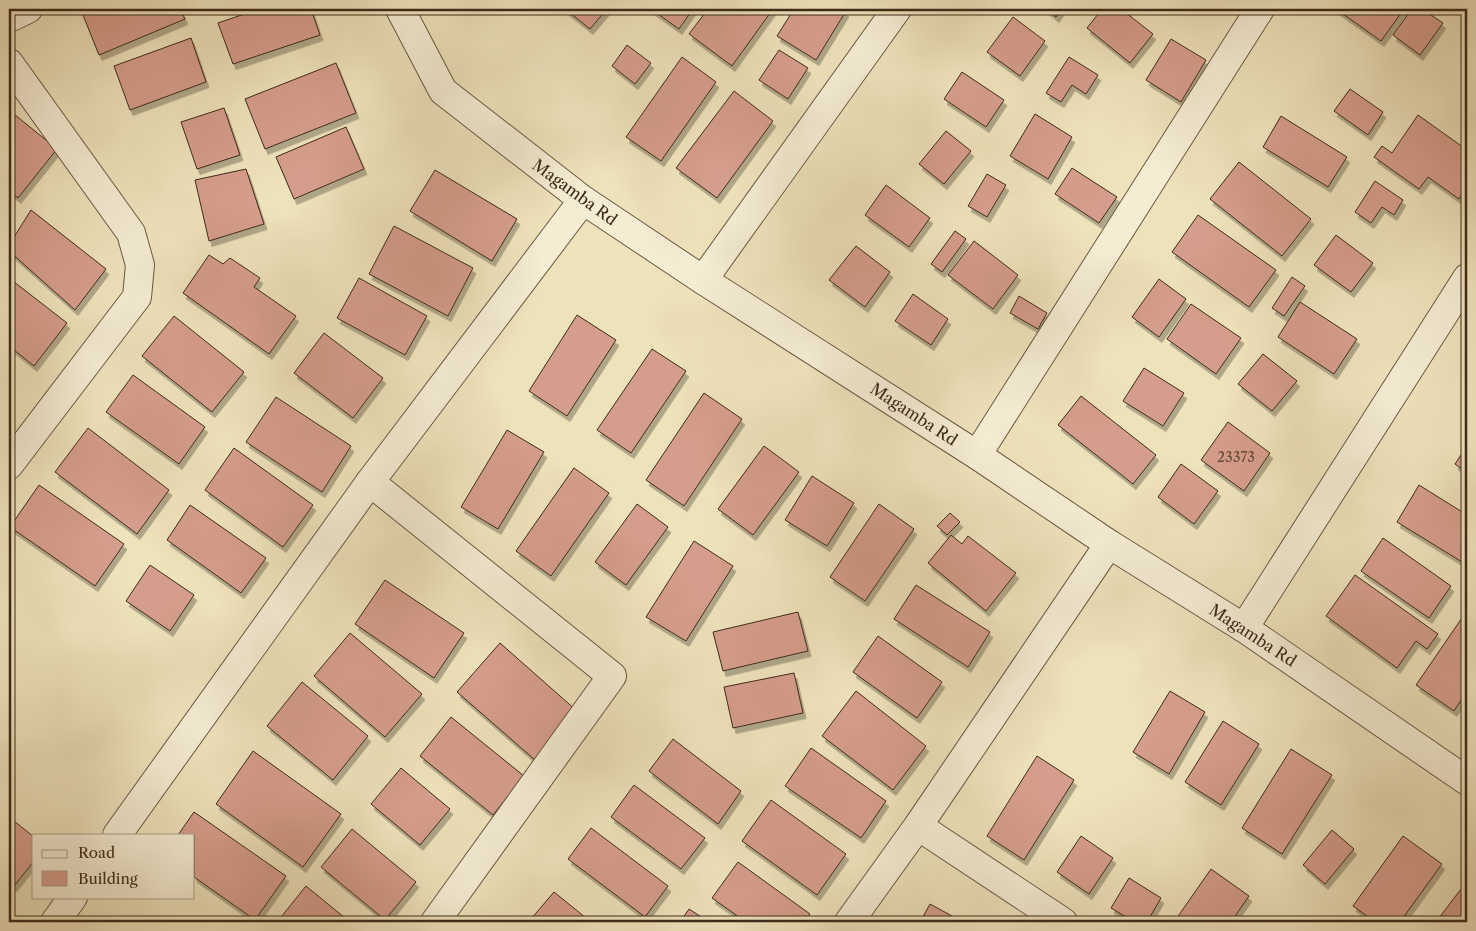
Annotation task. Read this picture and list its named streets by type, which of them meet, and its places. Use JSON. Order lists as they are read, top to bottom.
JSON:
{
  "streets": {
    "street": ["Magamba Rd"]
  },
  "house_numbers": ["23373"],
  "legend": ["Road", "Building"]
}
